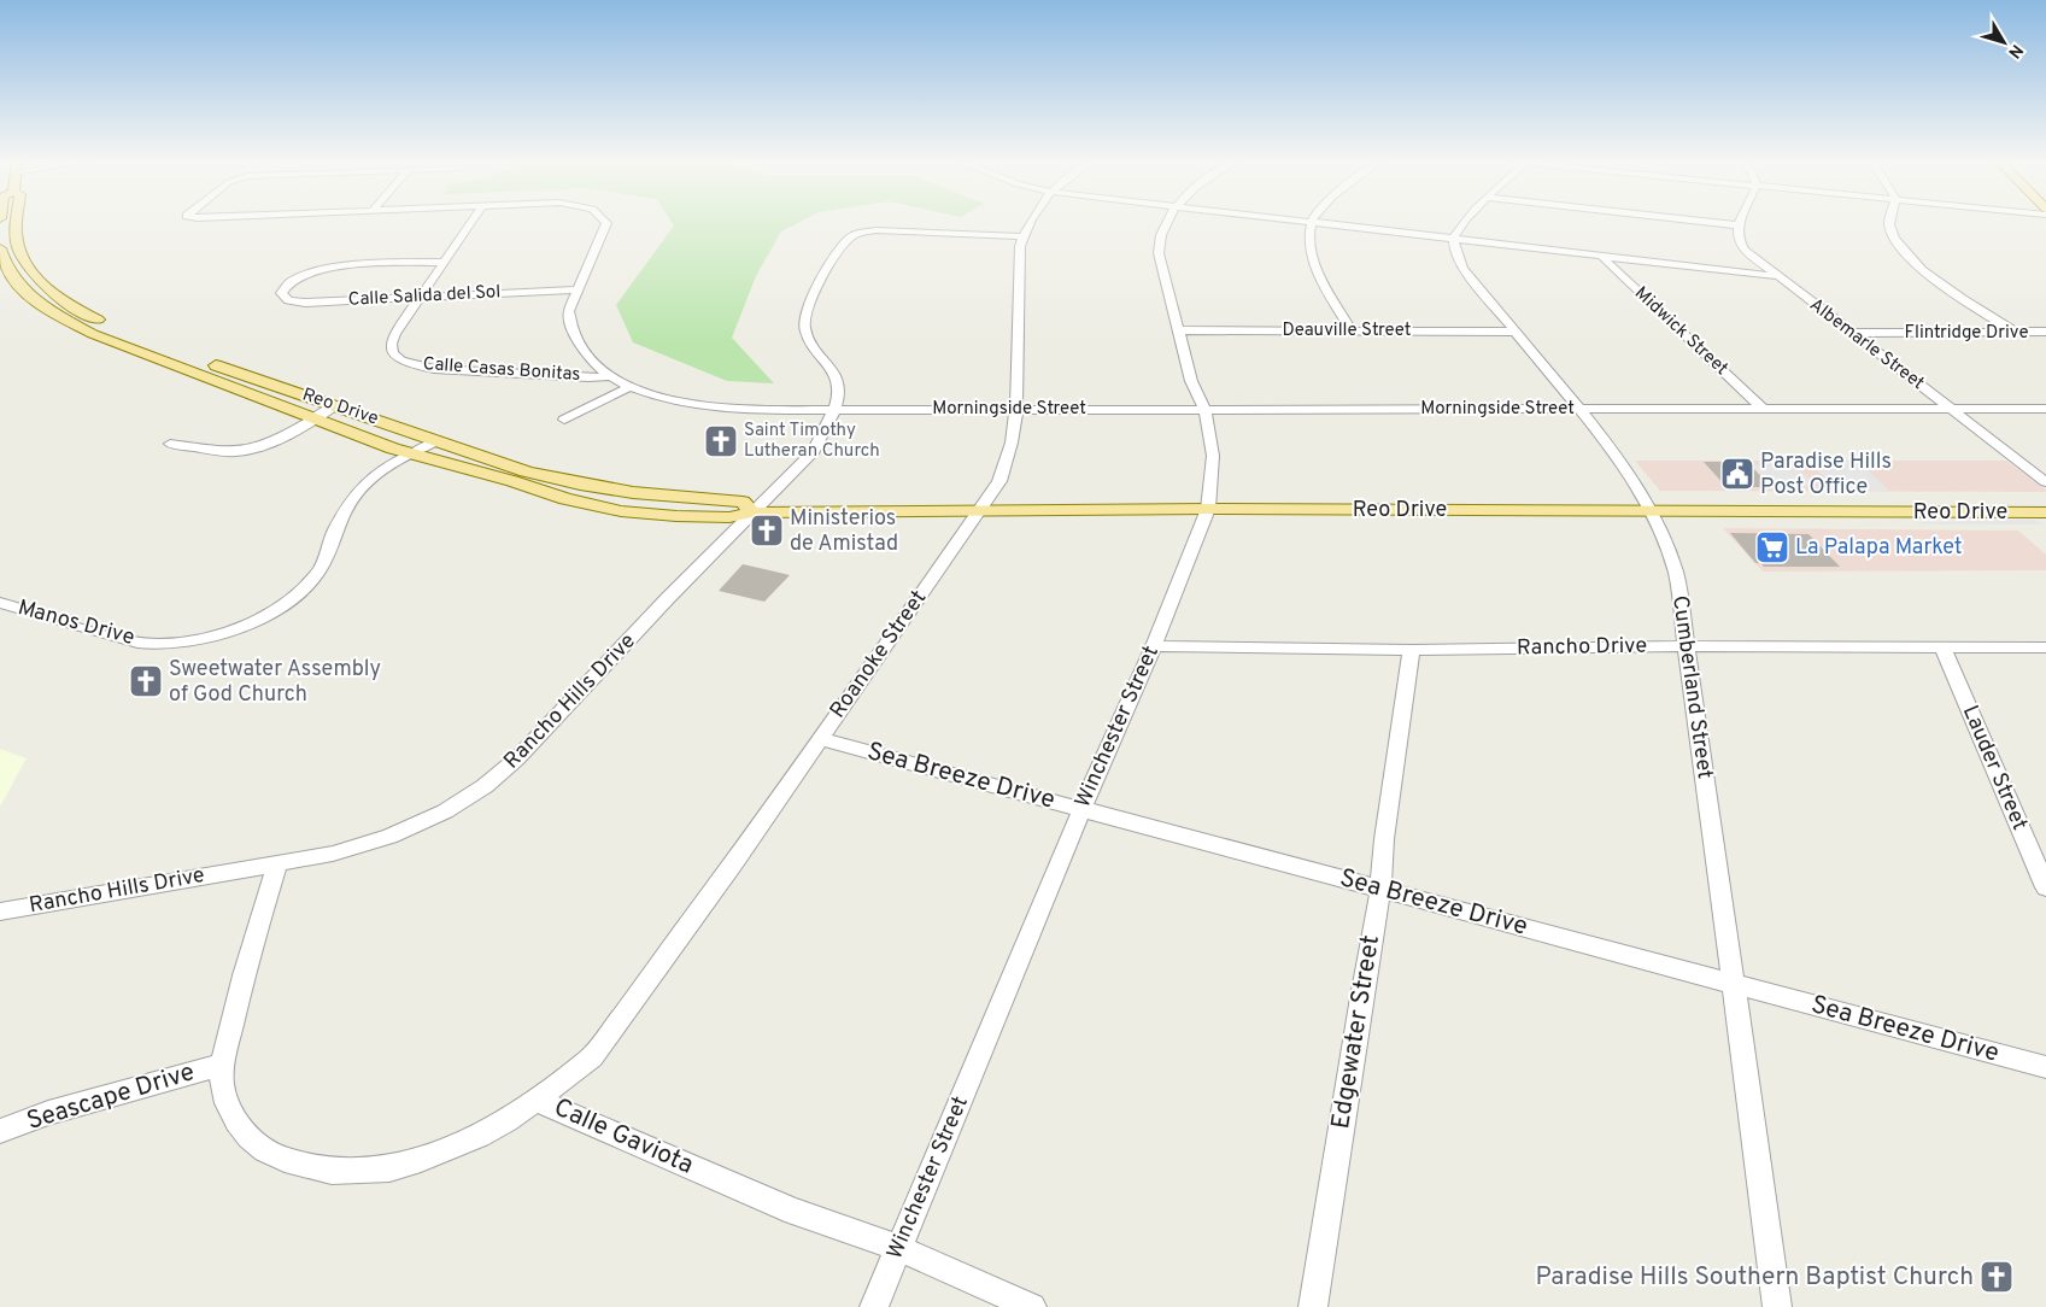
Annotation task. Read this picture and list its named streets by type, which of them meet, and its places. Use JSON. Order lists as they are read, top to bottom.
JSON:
{
  "streets": {
    "main road": ["Reo Drive"],
    "street": [
      "Calle Salida del Sol",
      "Deauville Street",
      "Midwick Street",
      "Flintridge Drive",
      "Albemarle Street",
      "Calle Casas Bonitas",
      "Morningside Street",
      "Manos Drive",
      "Rancho Drive",
      "Roanoke Street",
      "Cumberland Street",
      "Rancho Hills Drive",
      "Winchester Street",
      "Lauder Street",
      "Sea Breeze Drive",
      "Edgewater Street",
      "Seascape Drive",
      "Calle Gaviota"
    ]
  },
  "crossings": [
    ["Calle Salida del Sol", "Calle Casas Bonitas"],
    ["Calle Salida del Sol", "Morningside Street"],
    ["Deauville Street", "Cumberland Street"],
    ["Deauville Street", "Winchester Street"],
    ["Midwick Street", "Morningside Street"],
    ["Flintridge Drive", "Albemarle Street"],
    ["Albemarle Street", "Morningside Street"],
    ["Calle Casas Bonitas", "Morningside Street"],
    ["Reo Drive", "Manos Drive"],
    ["Reo Drive", "Roanoke Street"],
    ["Reo Drive", "Cumberland Street"],
    ["Reo Drive", "Rancho Hills Drive"],
    ["Reo Drive", "Winchester Street"],
    ["Morningside Street", "Roanoke Street"],
    ["Morningside Street", "Cumberland Street"],
    ["Morningside Street", "Rancho Hills Drive"],
    ["Morningside Street", "Winchester Street"],
    ["Rancho Drive", "Cumberland Street"],
    ["Rancho Drive", "Winchester Street"],
    ["Rancho Drive", "Lauder Street"],
    ["Rancho Drive", "Edgewater Street"],
    ["Roanoke Street", "Rancho Hills Drive"],
    ["Roanoke Street", "Sea Breeze Drive"],
    ["Roanoke Street", "Calle Gaviota"],
    ["Cumberland Street", "Sea Breeze Drive"],
    ["Rancho Hills Drive", "Calle Gaviota"],
    ["Winchester Street", "Sea Breeze Drive"],
    ["Winchester Street", "Calle Gaviota"],
    ["Sea Breeze Drive", "Edgewater Street"],
    ["Seascape Drive", "Calle Gaviota"]
  ],
  "places": {
    "church": [
      "Saint Timothy Lutheran Church",
      "Ministerios de Amistad",
      "Sweetwater Assembly of God Church",
      "Paradise Hills Southern Baptist Church"
    ],
    "public building": ["Paradise Hills Post Office"],
    "supermarket": ["La Palapa Market"]
  },
  "north": "bottom right"
}
